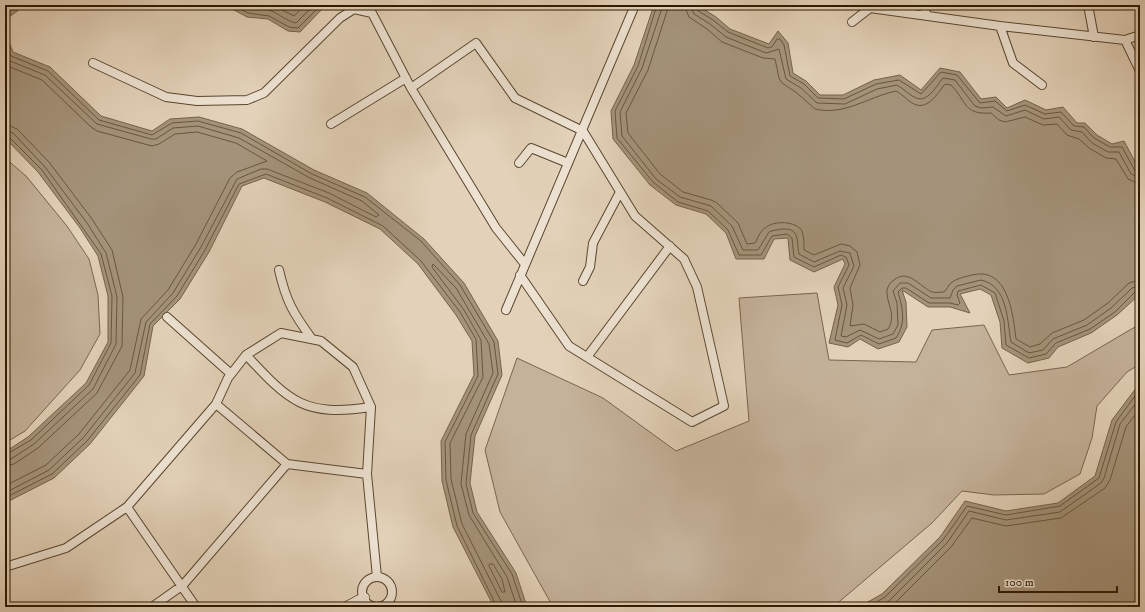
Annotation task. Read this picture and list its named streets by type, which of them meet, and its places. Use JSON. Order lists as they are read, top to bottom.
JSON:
{
  "scale_bar": "100 m"
}
